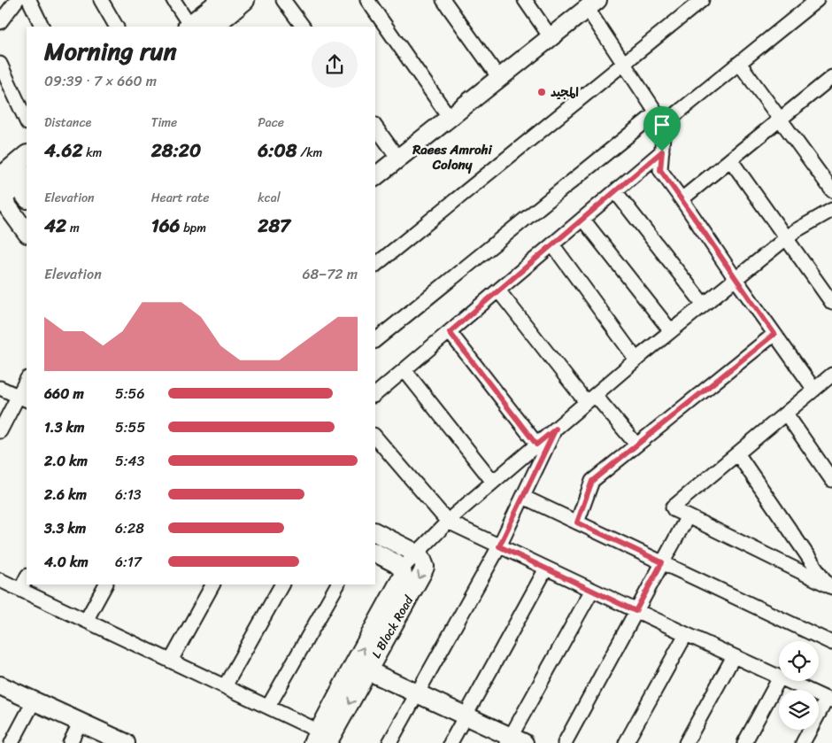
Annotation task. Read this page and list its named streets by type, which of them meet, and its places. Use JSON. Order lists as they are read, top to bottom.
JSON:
{
  "streets": {
    "street": ["L Block Road"]
  },
  "districts": ["Raees Amrohi Colony"],
  "places": ["المجید"],
  "page": {
    "heading": ["Morning run", "09:39 · 7 × 660 m"],
    "stats": [
      ["Distance", "4.62 km"],
      ["Time", "28:20"],
      ["Pace", "6:08 /km"],
      ["Elevation", "42 m"],
      ["Heart rate", "166 bpm"],
      ["kcal", "287"]
    ],
    "chart": ["Elevation", "68–72 m"],
    "list": [
      {
        "name": "660 m",
        "note": "5:56"
      },
      {
        "name": "1.3 km",
        "note": "5:55"
      },
      {
        "name": "2.0 km",
        "note": "5:43"
      },
      {
        "name": "2.6 km",
        "note": "6:13"
      },
      {
        "name": "3.3 km",
        "note": "6:28"
      },
      {
        "name": "4.0 km",
        "note": "6:17"
      }
    ]
  }
}
